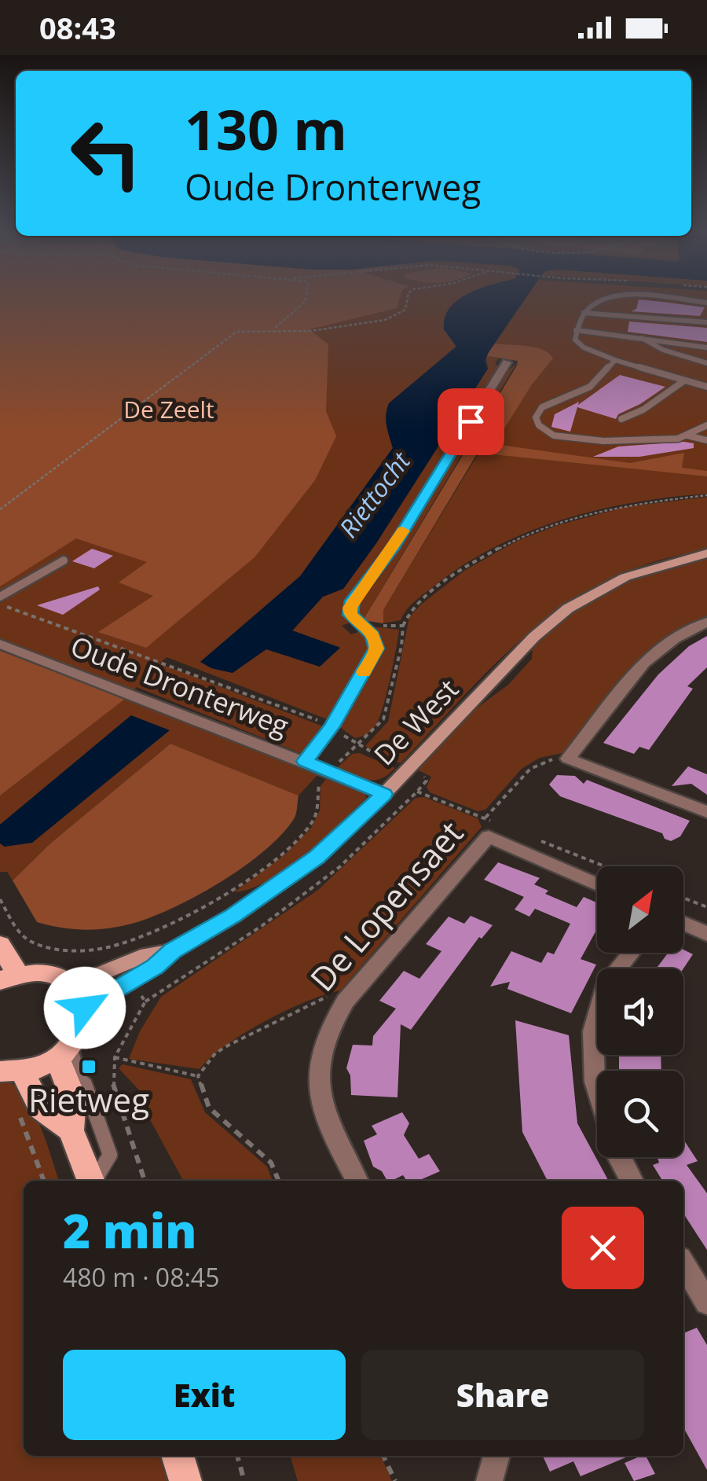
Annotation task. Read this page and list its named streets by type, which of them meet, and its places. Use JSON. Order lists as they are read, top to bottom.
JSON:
{
  "streets": {
    "main road": ["De West"],
    "street": ["Oude Dronterweg", "De Lopensaet"]
  },
  "crossings": [
    ["Oude Dronterweg", "De West"]
  ],
  "water": ["Riettocht"],
  "parks": ["De Zeelt"],
  "places": {
    "transit": ["Rietweg"]
  },
  "north": "top right",
  "page": {
    "status": "08:43",
    "turn": ["130 m", "Oude Dronterweg"],
    "heading": ["2 min", "480 m · 08:45"],
    "buttons": ["Exit", "Share"]
  }
}
